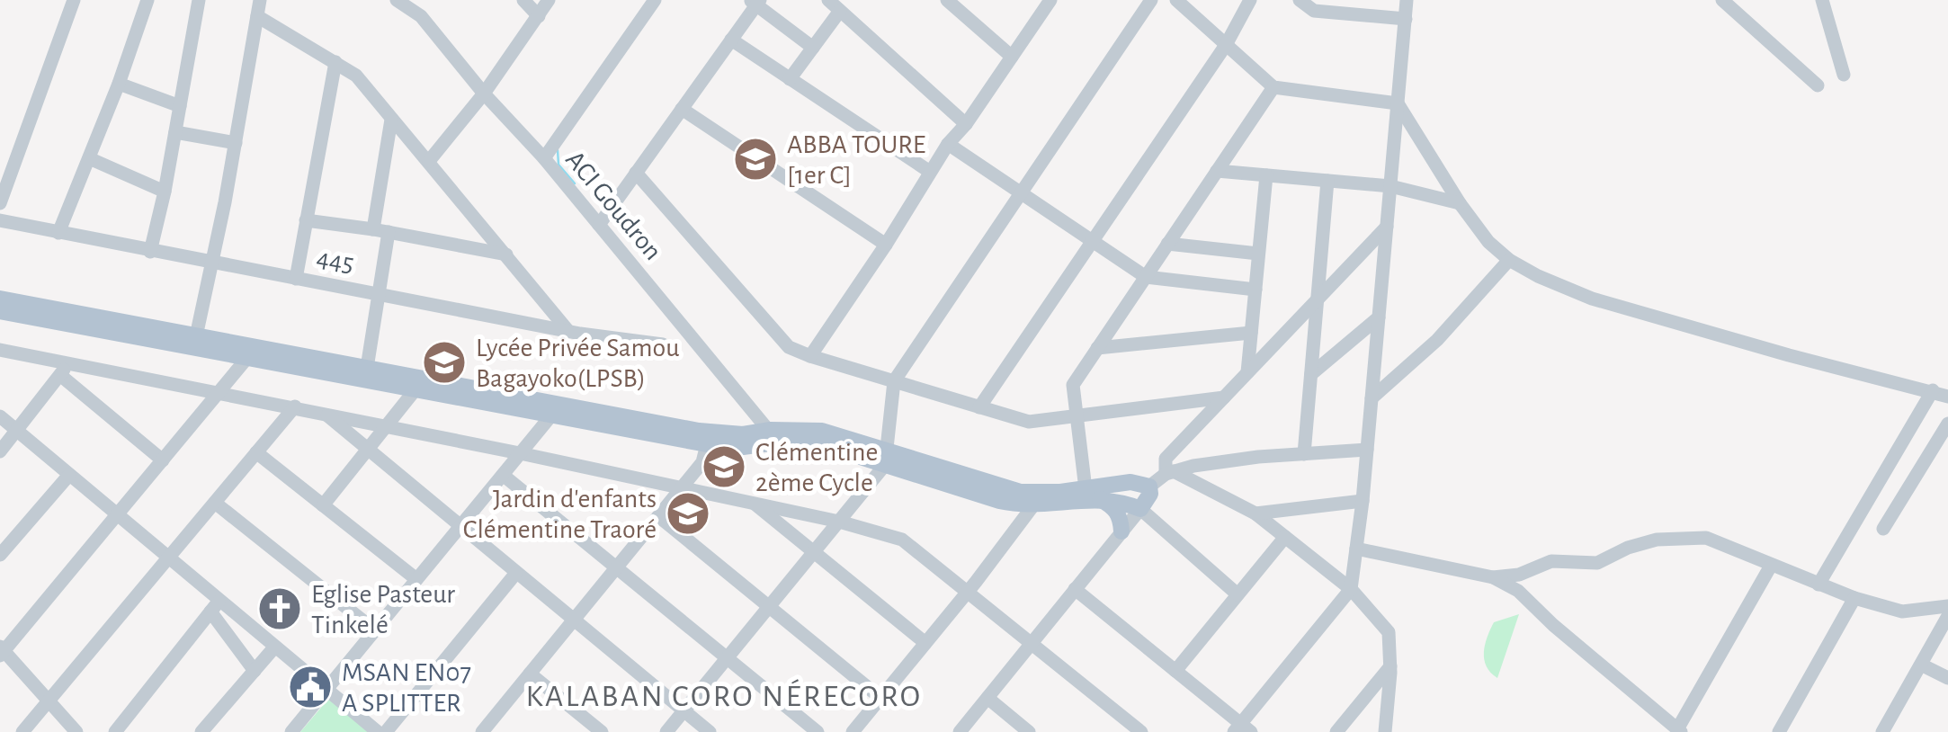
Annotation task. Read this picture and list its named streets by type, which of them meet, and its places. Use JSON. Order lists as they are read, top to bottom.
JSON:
{
  "streets": {
    "street": ["ACI Goudron", "445"]
  },
  "districts": ["KALABAN CORO NÉRECORO"],
  "places": {
    "school or university": [
      "ABBA TOURE [1er C]",
      "Lycée Privée Samou Bagayoko(LPSB)",
      "Clémentine 2ème Cycle",
      "Jardin d'enfants Clémentine Traoré"
    ],
    "church": ["Eglise Pasteur Tinkelé"],
    "public building": ["MSAN EN07 A SPLITTER"]
  }
}
